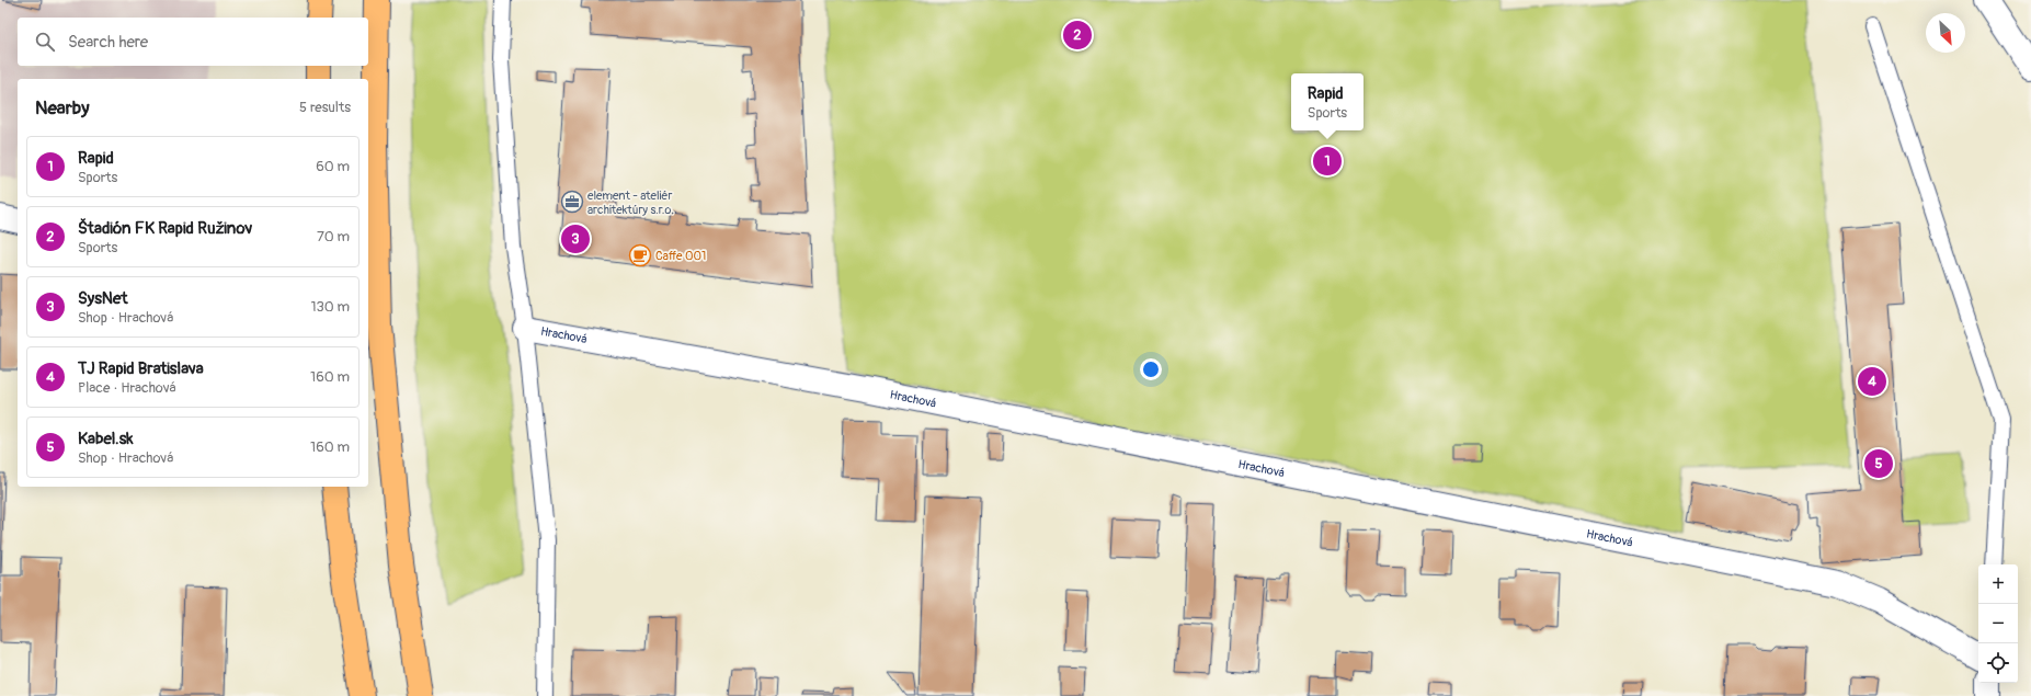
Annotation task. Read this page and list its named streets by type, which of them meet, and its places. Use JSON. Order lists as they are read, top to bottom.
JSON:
{
  "streets": {
    "street": ["Hrachová"]
  },
  "places": {
    "office": ["element - ateliér architektúry s.r.o."],
    "cafe": ["Caffe 001"]
  },
  "north": "bottom right",
  "page": {
    "search": "Search here",
    "pins": [
      "2",
      "1",
      "3",
      "4",
      "5"
    ],
    "popup": ["Rapid", "Sports"],
    "heading": ["Nearby", "5 results"],
    "list": [
      {
        "mark": "1",
        "name": "Rapid",
        "note": "Sports",
        "value": "60 m"
      },
      {
        "mark": "2",
        "name": "Štadión FK Rapid Ružinov",
        "note": "Sports",
        "value": "70 m"
      },
      {
        "mark": "3",
        "name": "SysNet",
        "note": "Shop · Hrachová",
        "value": "130 m"
      },
      {
        "mark": "4",
        "name": "TJ Rapid Bratislava",
        "note": "Place · Hrachová",
        "value": "160 m"
      },
      {
        "mark": "5",
        "name": "Kabel.sk",
        "note": "Shop · Hrachová",
        "value": "160 m"
      }
    ],
    "map_buttons": ["+", "−"]
  }
}
